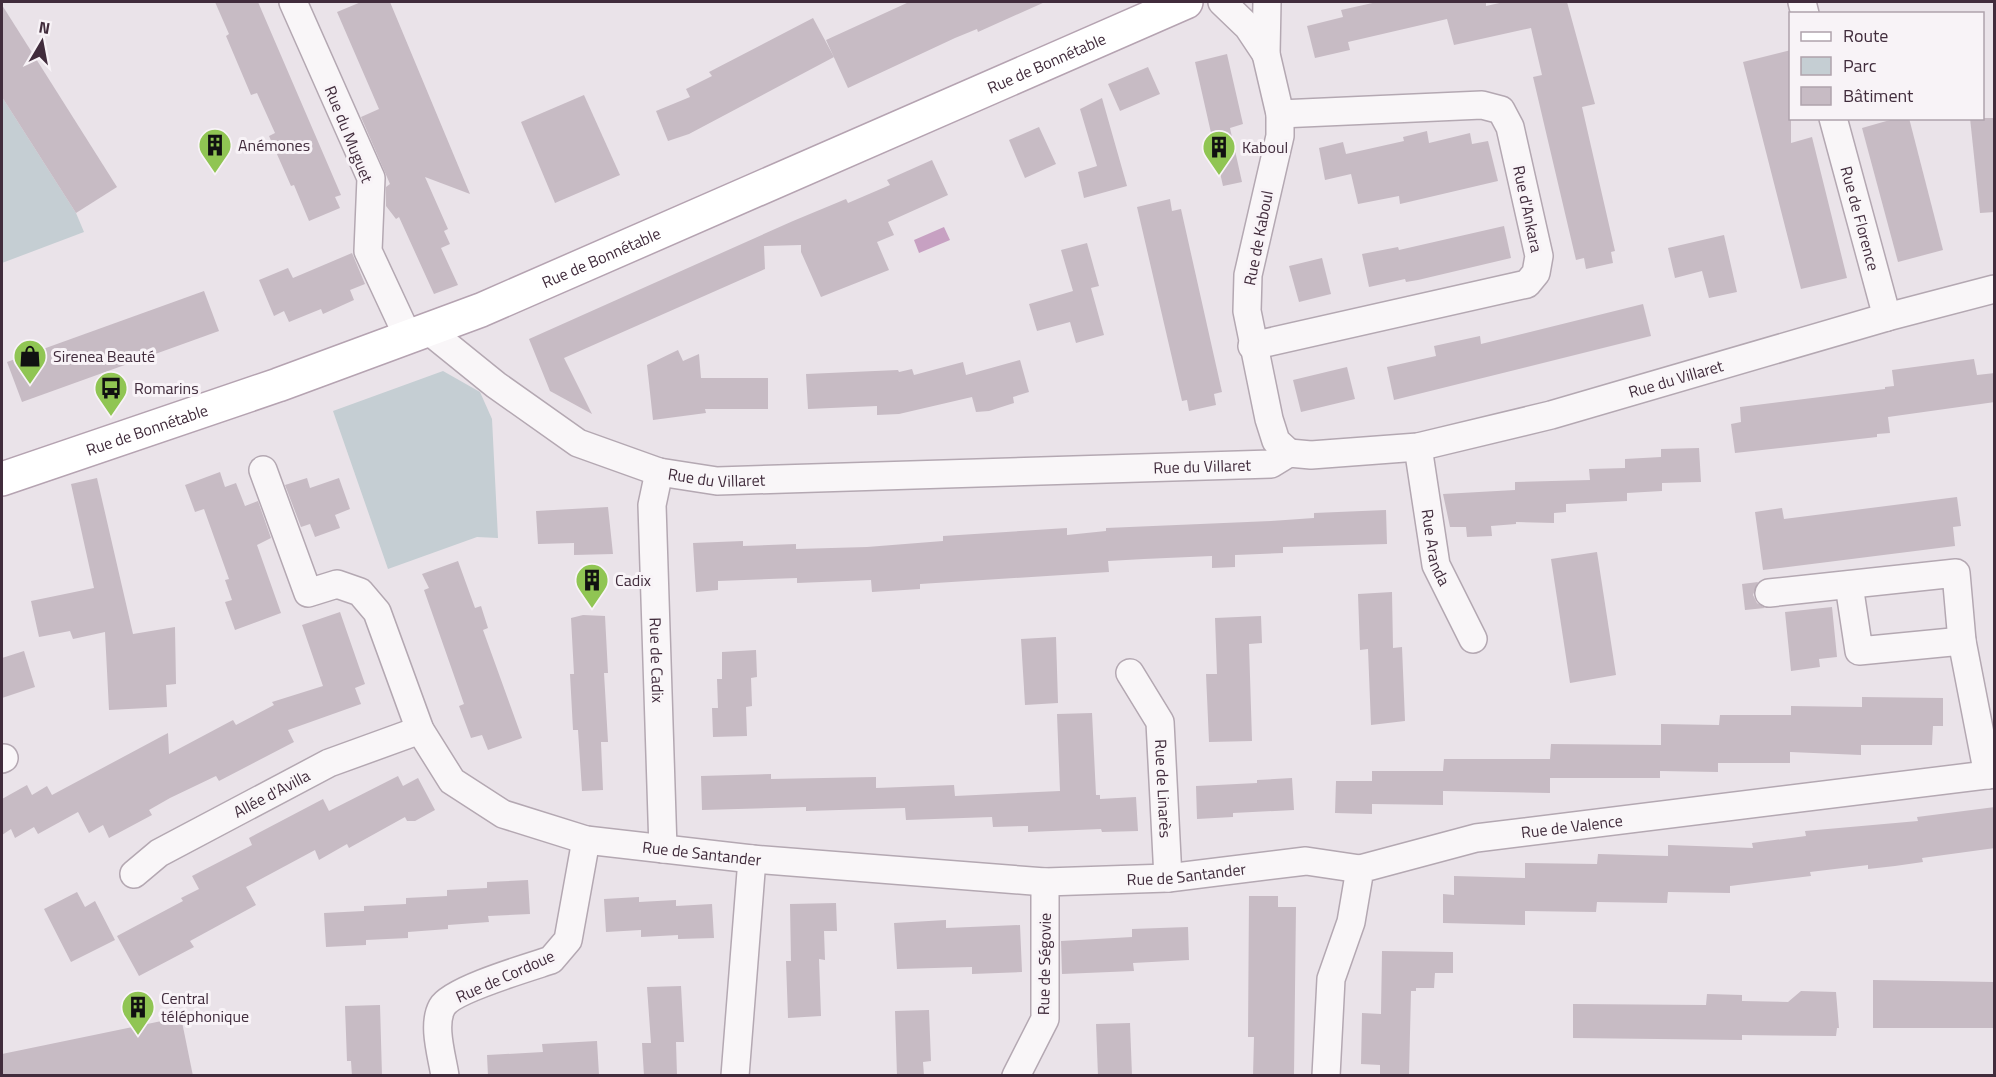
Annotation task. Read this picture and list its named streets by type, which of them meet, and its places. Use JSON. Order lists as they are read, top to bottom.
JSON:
{
  "streets": {
    "main road": ["Rue de Bonnétable"],
    "street": [
      "Rue du Muguet",
      "Rue d'Ankara",
      "Rue de Florence",
      "Rue de Kaboul",
      "Rue du Villaret",
      "Rue Aranda",
      "Rue de Cadix",
      "Rue de Linarès",
      "Allée d'Avilla",
      "Rue de Valence",
      "Rue de Santander",
      "Rue de Ségovie",
      "Rue de Cordoue"
    ]
  },
  "crossings": [
    ["Rue de Bonnétable", "Rue du Muguet"],
    ["Rue de Bonnétable", "Rue du Villaret"],
    ["Rue du Muguet", "Rue du Villaret"],
    ["Rue d'Ankara", "Rue de Kaboul"],
    ["Rue de Florence", "Rue du Villaret"],
    ["Rue de Kaboul", "Rue du Villaret"],
    ["Rue du Villaret", "Rue Aranda"],
    ["Rue du Villaret", "Rue de Cadix"],
    ["Rue de Cadix", "Rue de Santander"],
    ["Rue de Linarès", "Rue de Santander"],
    ["Allée d'Avilla", "Rue de Santander"],
    ["Rue de Valence", "Rue de Santander"],
    ["Rue de Santander", "Rue de Ségovie"],
    ["Rue de Santander", "Rue de Cordoue"]
  ],
  "places": {
    "building": [
      "Anémones",
      "Kaboul",
      "Cadix",
      "Central téléphonique"
    ],
    "shop": ["Sirenea Beauté"],
    "bus stop": ["Romarins"]
  },
  "legend": ["Route", "Parc", "Bâtiment"],
  "north": "top"
}
